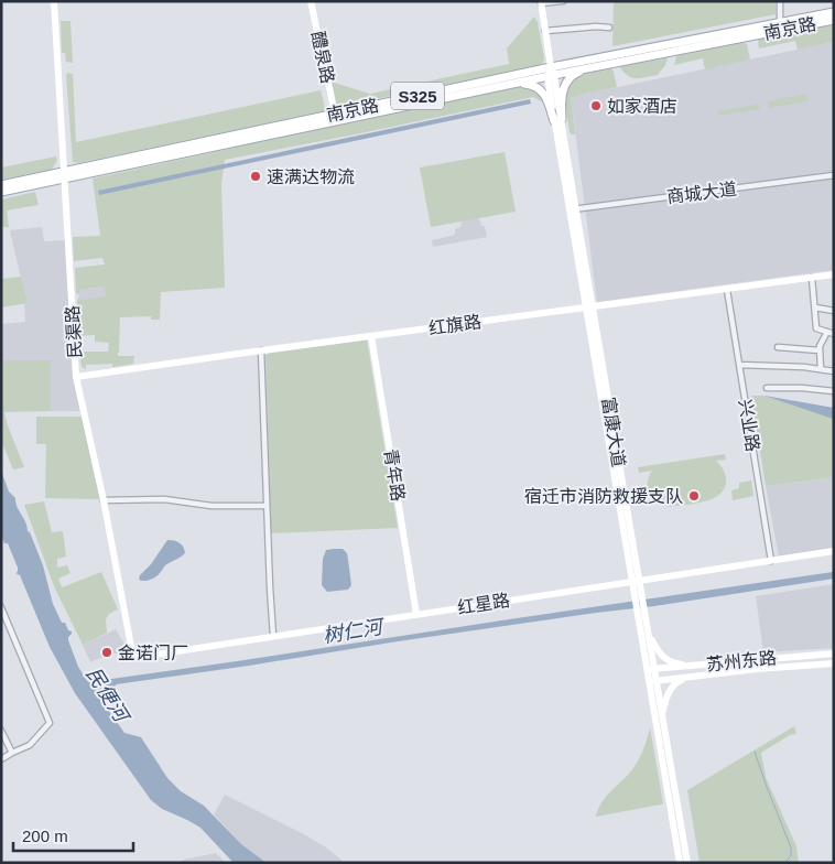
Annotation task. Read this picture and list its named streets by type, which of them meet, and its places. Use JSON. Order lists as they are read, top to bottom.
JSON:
{
  "streets": {
    "main road": ["南京路", "S325"],
    "street": [
      "醴泉路",
      "商城大道",
      "红旗路",
      "民渠路",
      "兴业路",
      "富康大道",
      "青年路",
      "红星路",
      "苏州东路"
    ]
  },
  "crossings": [
    ["南京路", "醴泉路"],
    ["南京路", "民渠路"],
    ["南京路", "富康大道"],
    ["商城大道", "富康大道"],
    ["红旗路", "民渠路"],
    ["红旗路", "兴业路"],
    ["红旗路", "富康大道"],
    ["红旗路", "青年路"],
    ["民渠路", "红星路"],
    ["兴业路", "红星路"],
    ["富康大道", "红星路"],
    ["富康大道", "苏州东路"],
    ["青年路", "红星路"]
  ],
  "water": ["树仁河", "民便河"],
  "places": [
    "如家酒店",
    "速满达物流",
    "宿迁市消防救援支队",
    "金诺门厂"
  ],
  "scale_bar": "200 m"
}
